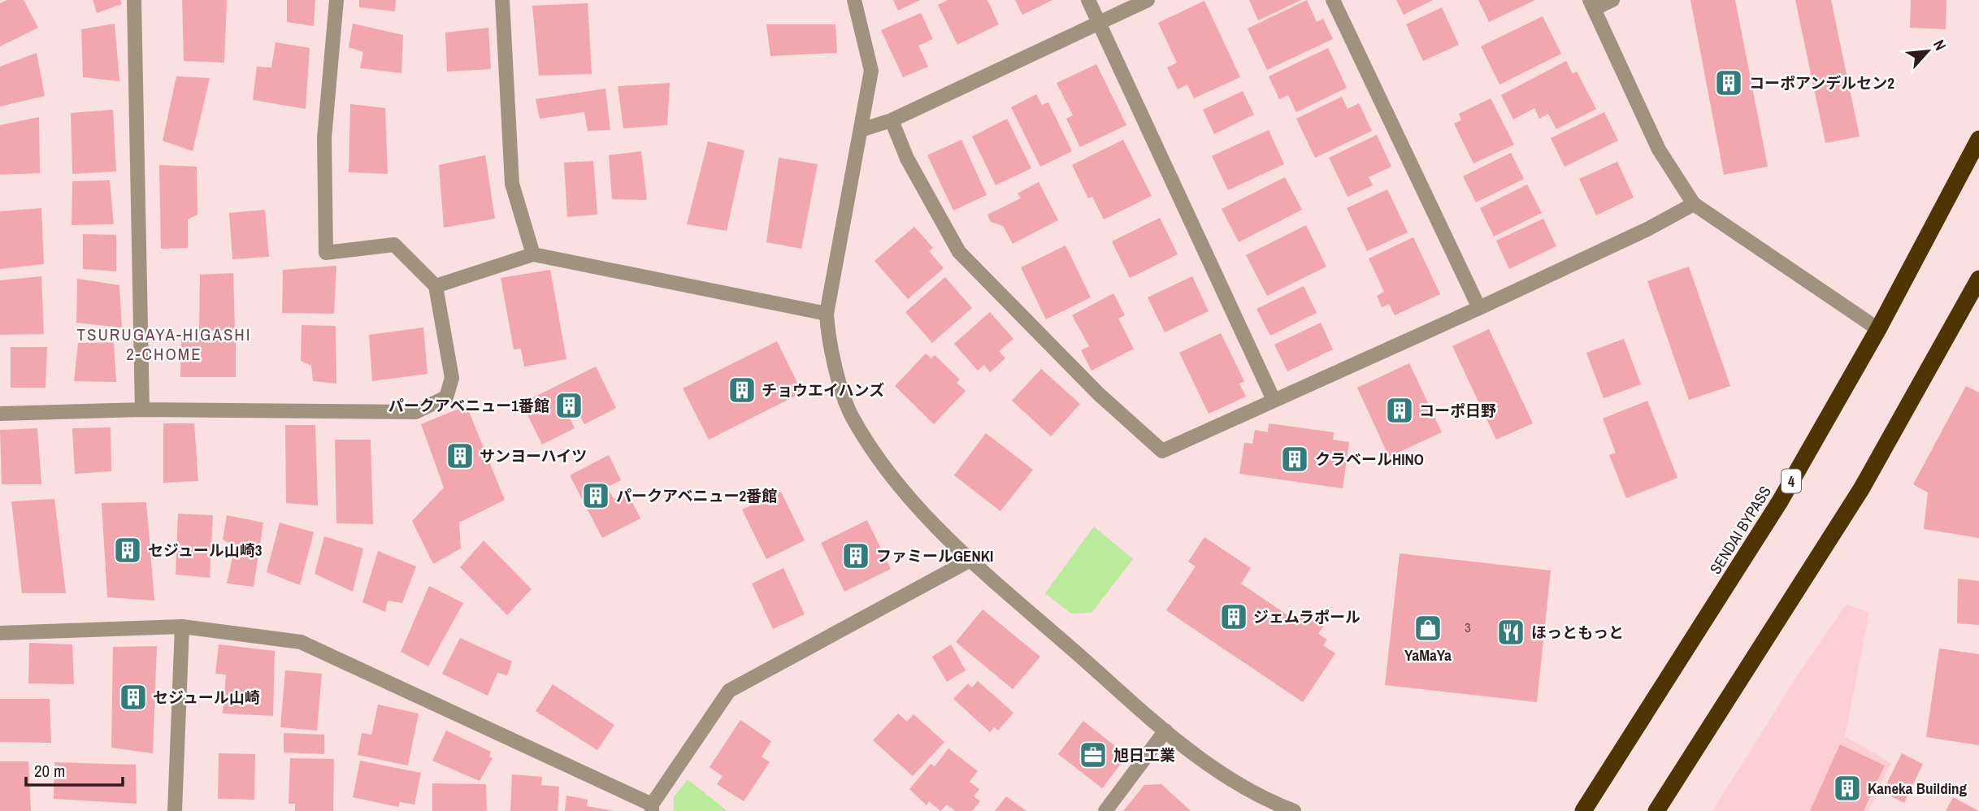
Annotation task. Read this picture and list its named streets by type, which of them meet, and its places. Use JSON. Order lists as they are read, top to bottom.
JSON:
{
  "streets": {
    "highway": ["4", "SENDAI BYPASS"]
  },
  "districts": ["TSURUGAYA-HIGASHI 2-CHOME"],
  "places": {
    "building": [
      "コーポアンデルセン2",
      "チョウエイハンズ",
      "パークアベニュー1番館",
      "コーポ日野",
      "サンヨーハイツ",
      "クラベールHINO",
      "パークアベニュー2番館",
      "セジュール山崎3",
      "ファミールGENKI",
      "ジェムラポール",
      "セジュール山崎",
      "Kaneka Building"
    ],
    "shop": ["YaMaYa"],
    "restaurant": ["ほっともっと"],
    "office": ["旭日工業"]
  },
  "house_numbers": ["3"],
  "scale_bar": "20 m",
  "north": "top right"
}
